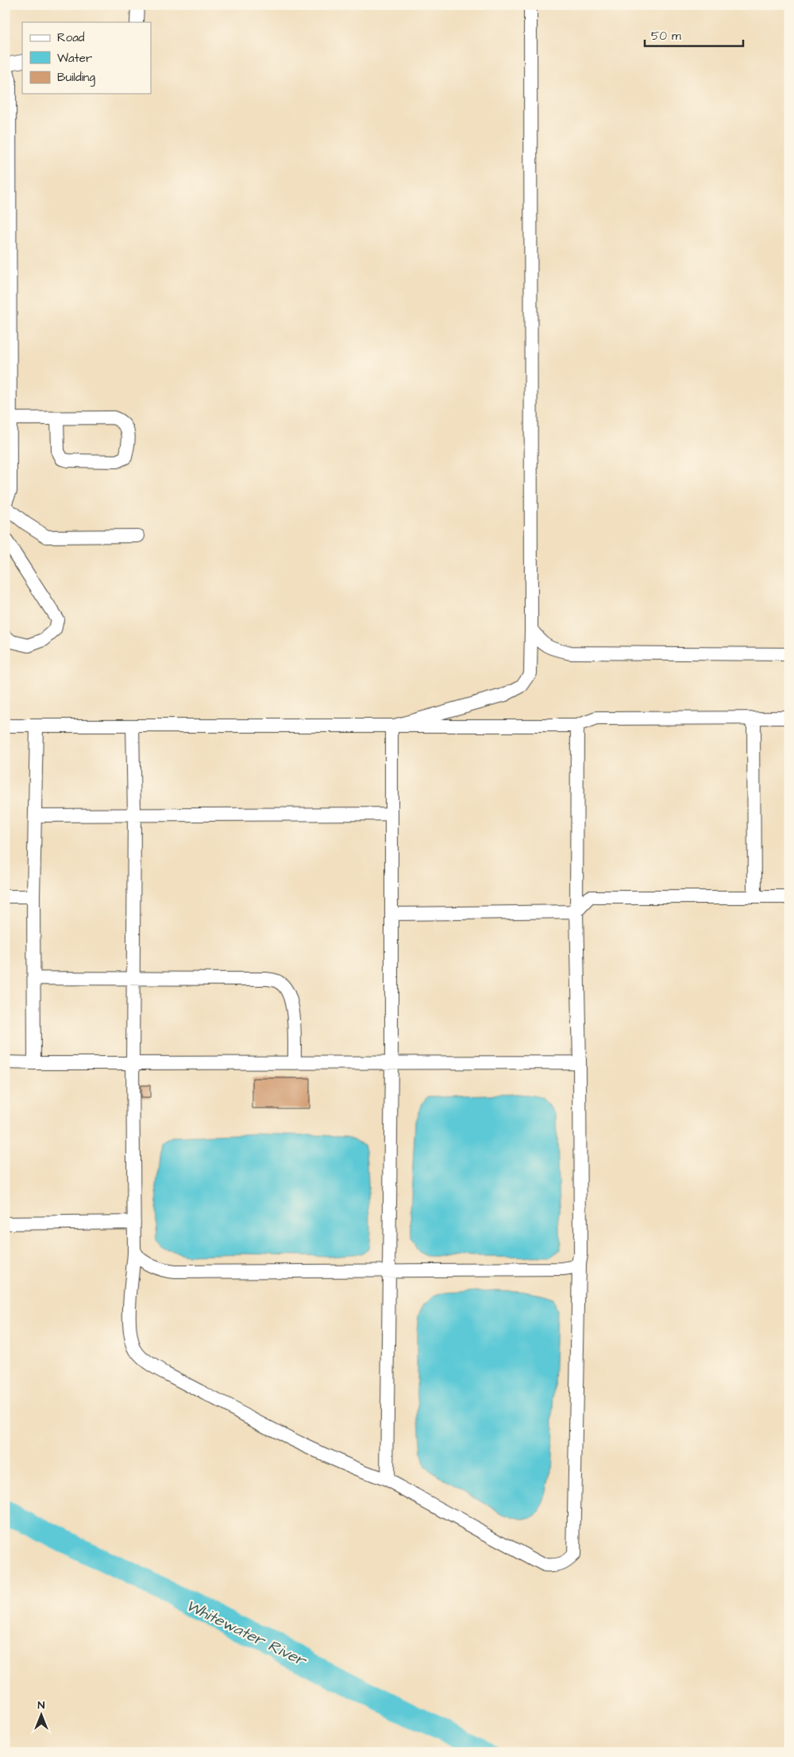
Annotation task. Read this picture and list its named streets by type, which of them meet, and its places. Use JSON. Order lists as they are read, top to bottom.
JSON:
{
  "water": ["Whitewater River"],
  "legend": ["Road", "Water", "Building"],
  "scale_bar": "50 m",
  "north": "top"
}
